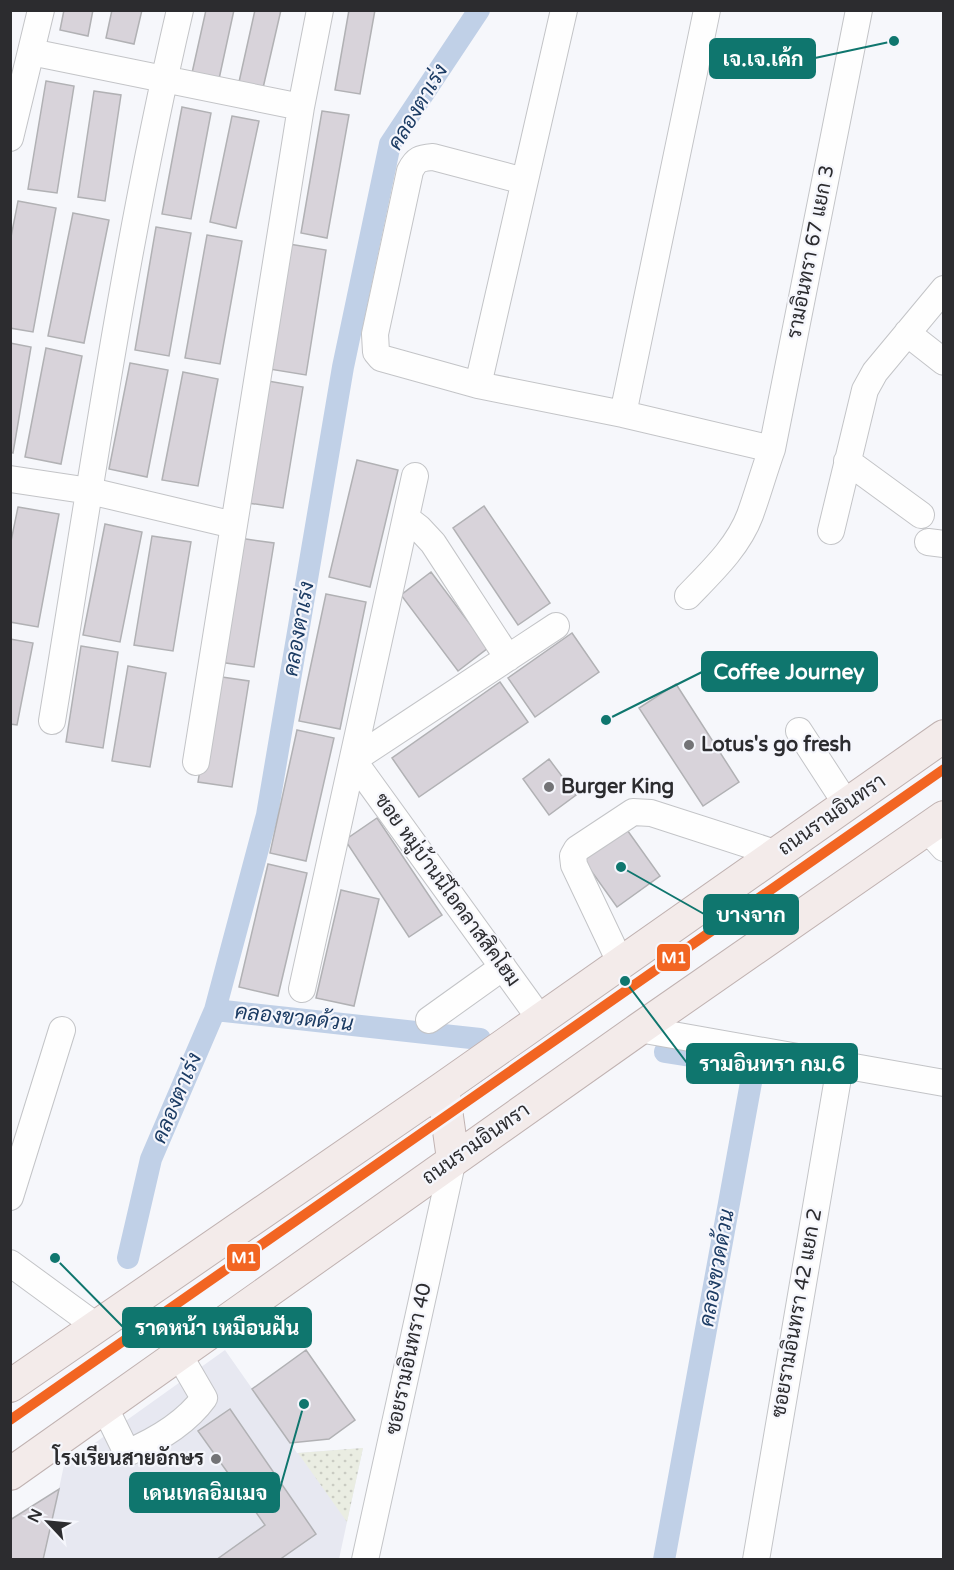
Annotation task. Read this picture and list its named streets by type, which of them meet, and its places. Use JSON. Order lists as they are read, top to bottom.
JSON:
{
  "streets": {
    "main road": ["ถนนรามอินทรา"],
    "street": [
      "รามอินทรา 67 แยก 3",
      "ซอย หมู่บ้านนีโอคลาสสิคโฮม",
      "ซอยรามอินทรา 42 แยก 2",
      "ซอยรามอินทรา 40"
    ]
  },
  "crossings": [
    ["ถนนรามอินทรา", "ซอย หมู่บ้านนีโอคลาสสิคโฮม"],
    ["ถนนรามอินทรา", "ซอยรามอินทรา 40"]
  ],
  "water": ["คลองตาเร่ง", "คลองขวดด้วน"],
  "places": [
    "เจ.เจ.เค้ก",
    "Coffee Journey",
    "Lotus's go fresh",
    "Burger King",
    "บางจาก",
    "รามอินทรา กม.6",
    "ราดหน้า เหมือนฝัน",
    "เดนเทลอิมเมจ",
    "โรงเรียนสายอักษร"
  ],
  "lines": ["transit line M1"],
  "north": "top left"
}
